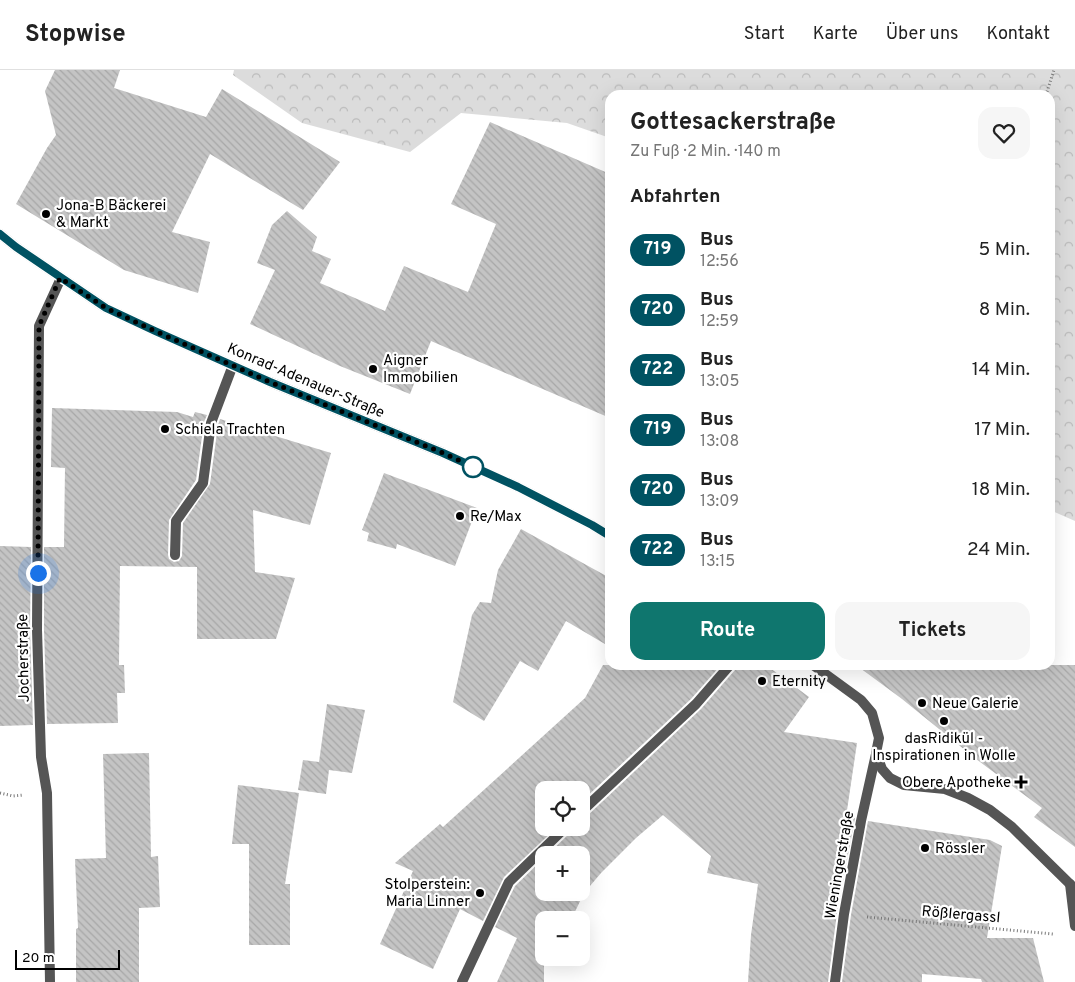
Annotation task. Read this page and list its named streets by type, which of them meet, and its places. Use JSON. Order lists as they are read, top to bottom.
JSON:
{
  "streets": {
    "street": ["Konrad-Adenauer-Straße", "Jocherstraße", "Wieningerstraße"],
    "path": ["Rößlergassl"]
  },
  "crossings": [
    ["Konrad-Adenauer-Straße", "Jocherstraße"],
    ["Wieningerstraße", "Rößlergassl"]
  ],
  "places": {
    "other": [
      "Jona-B Bäckerei & Markt",
      "Aigner Immobilien",
      "Schiela Trachten",
      "Re/Max",
      "Eternity",
      "Neue Galerie",
      "dasRidikül - Inspirationen in Wolle",
      "Rössler",
      "Stolperstein: Maria Linner"
    ],
    "health": ["Obere Apotheke"]
  },
  "lines": ["bus line 719"],
  "scale_bar": "20 m",
  "page": {
    "header": "Stopwise",
    "nav": [
      "Start",
      "Karte",
      "Über uns",
      "Kontakt"
    ],
    "heading": [
      ["Gottesackerstraße", "Zu Fuß · 2 Min. · 140 m"],
      "Abfahrten"
    ],
    "list": [
      {
        "mark": "719",
        "name": "Bus",
        "note": "12:56",
        "value": "5 Min."
      },
      {
        "mark": "720",
        "name": "Bus",
        "note": "12:59",
        "value": "8 Min."
      },
      {
        "mark": "722",
        "name": "Bus",
        "note": "13:05",
        "value": "14 Min."
      },
      {
        "mark": "719",
        "name": "Bus",
        "note": "13:08",
        "value": "17 Min."
      },
      {
        "mark": "720",
        "name": "Bus",
        "note": "13:09",
        "value": "18 Min."
      },
      {
        "mark": "722",
        "name": "Bus",
        "note": "13:15",
        "value": "24 Min."
      }
    ],
    "buttons": ["Route", "Tickets"],
    "map_buttons": ["+", "−"],
    "scale": "20 m"
  }
}
